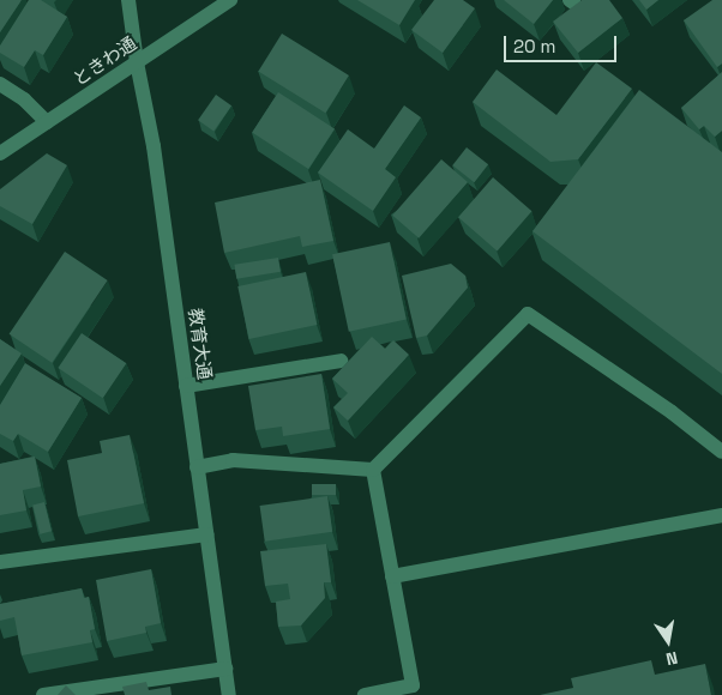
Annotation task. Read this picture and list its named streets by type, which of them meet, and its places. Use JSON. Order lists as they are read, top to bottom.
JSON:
{
  "streets": {
    "street": ["ときわ通", "教育大通"]
  },
  "crossings": [
    ["ときわ通", "教育大通"]
  ],
  "scale_bar": "20 m",
  "north": "bottom"
}
